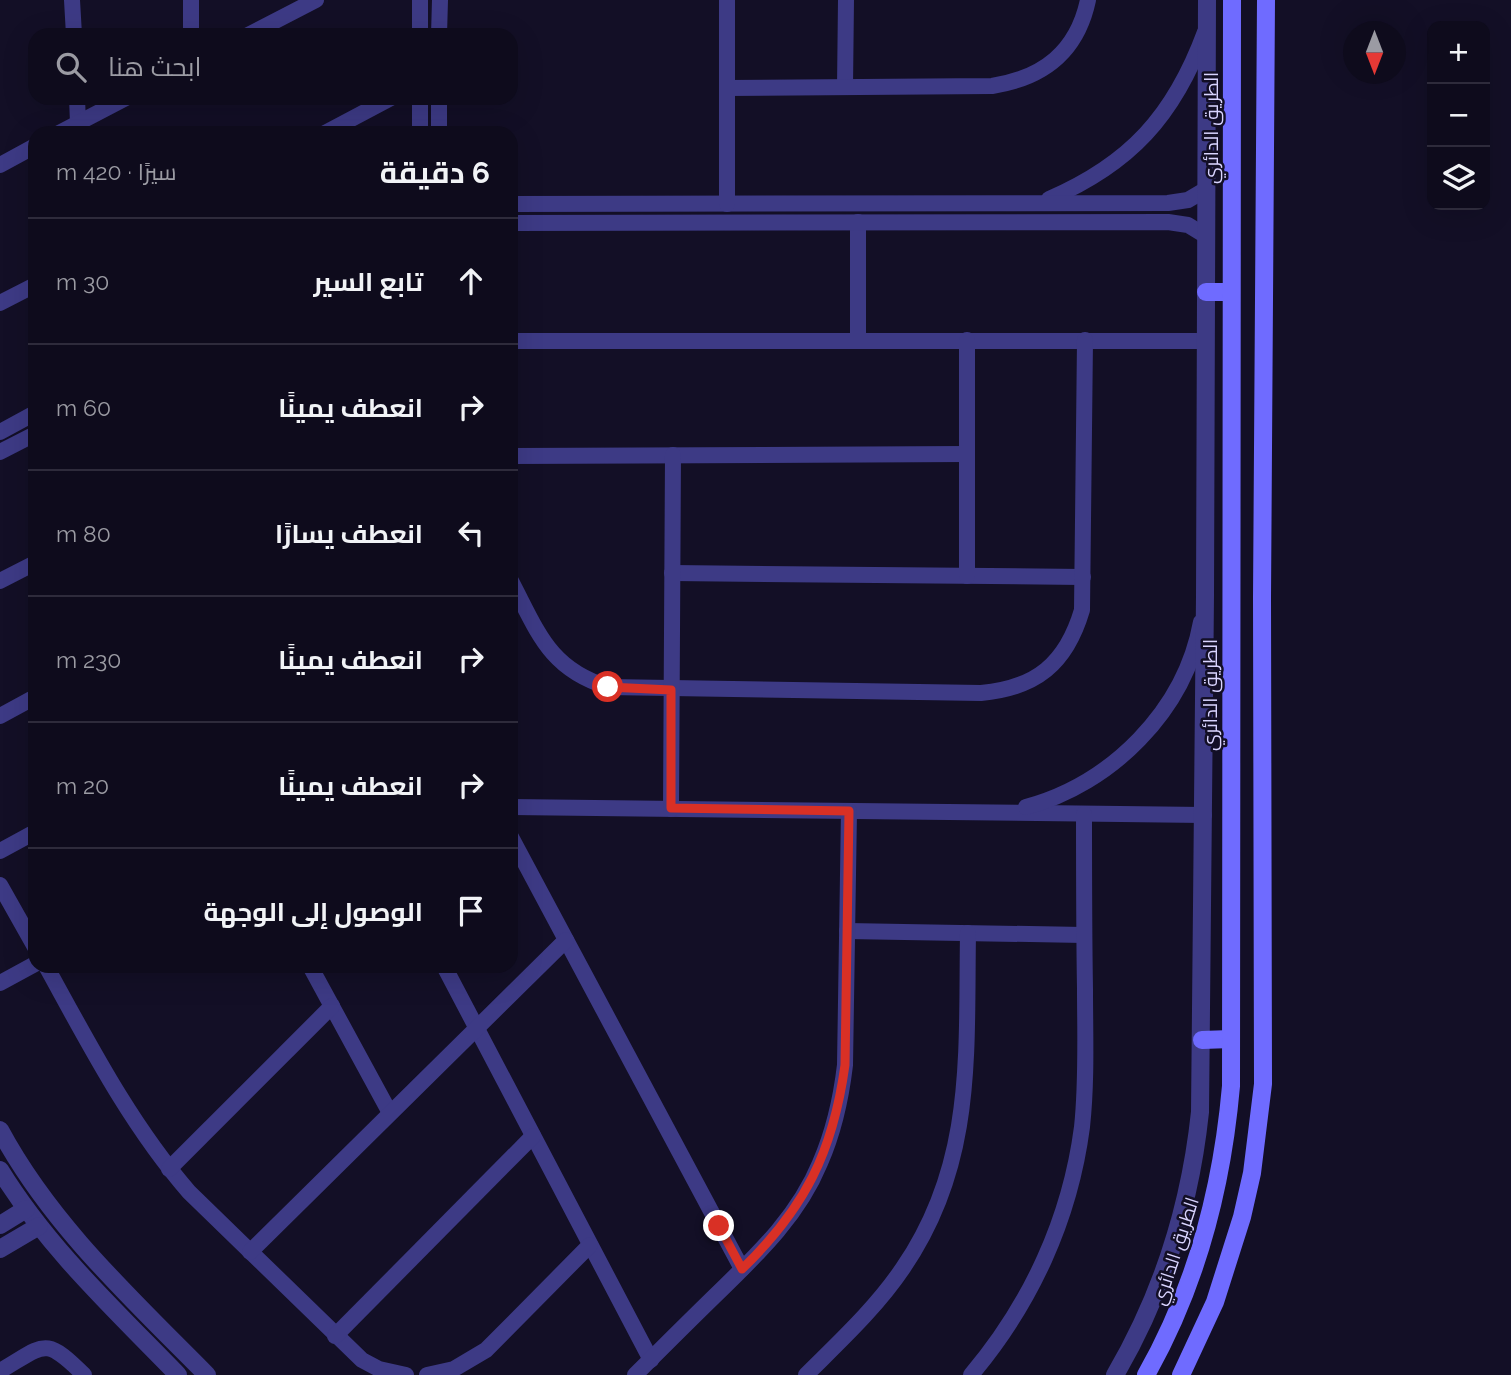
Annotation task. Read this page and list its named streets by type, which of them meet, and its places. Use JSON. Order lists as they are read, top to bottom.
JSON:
{
  "streets": {
    "main road": ["الطريق الدائري"]
  },
  "north": "bottom",
  "page": {
    "map_buttons": ["+", "−"],
    "search": "ابحث هنا",
    "heading": ["6 دقيقة", "سيرًا · 420 m"],
    "list": [
      ["تابع السير", "30 m"],
      ["انعطف يمينًا", "60 m"],
      ["انعطف يسارًا", "80 m"],
      ["انعطف يمينًا", "230 m"],
      ["انعطف يمينًا", "20 m"],
      "الوصول إلى الوجهة"
    ]
  }
}
